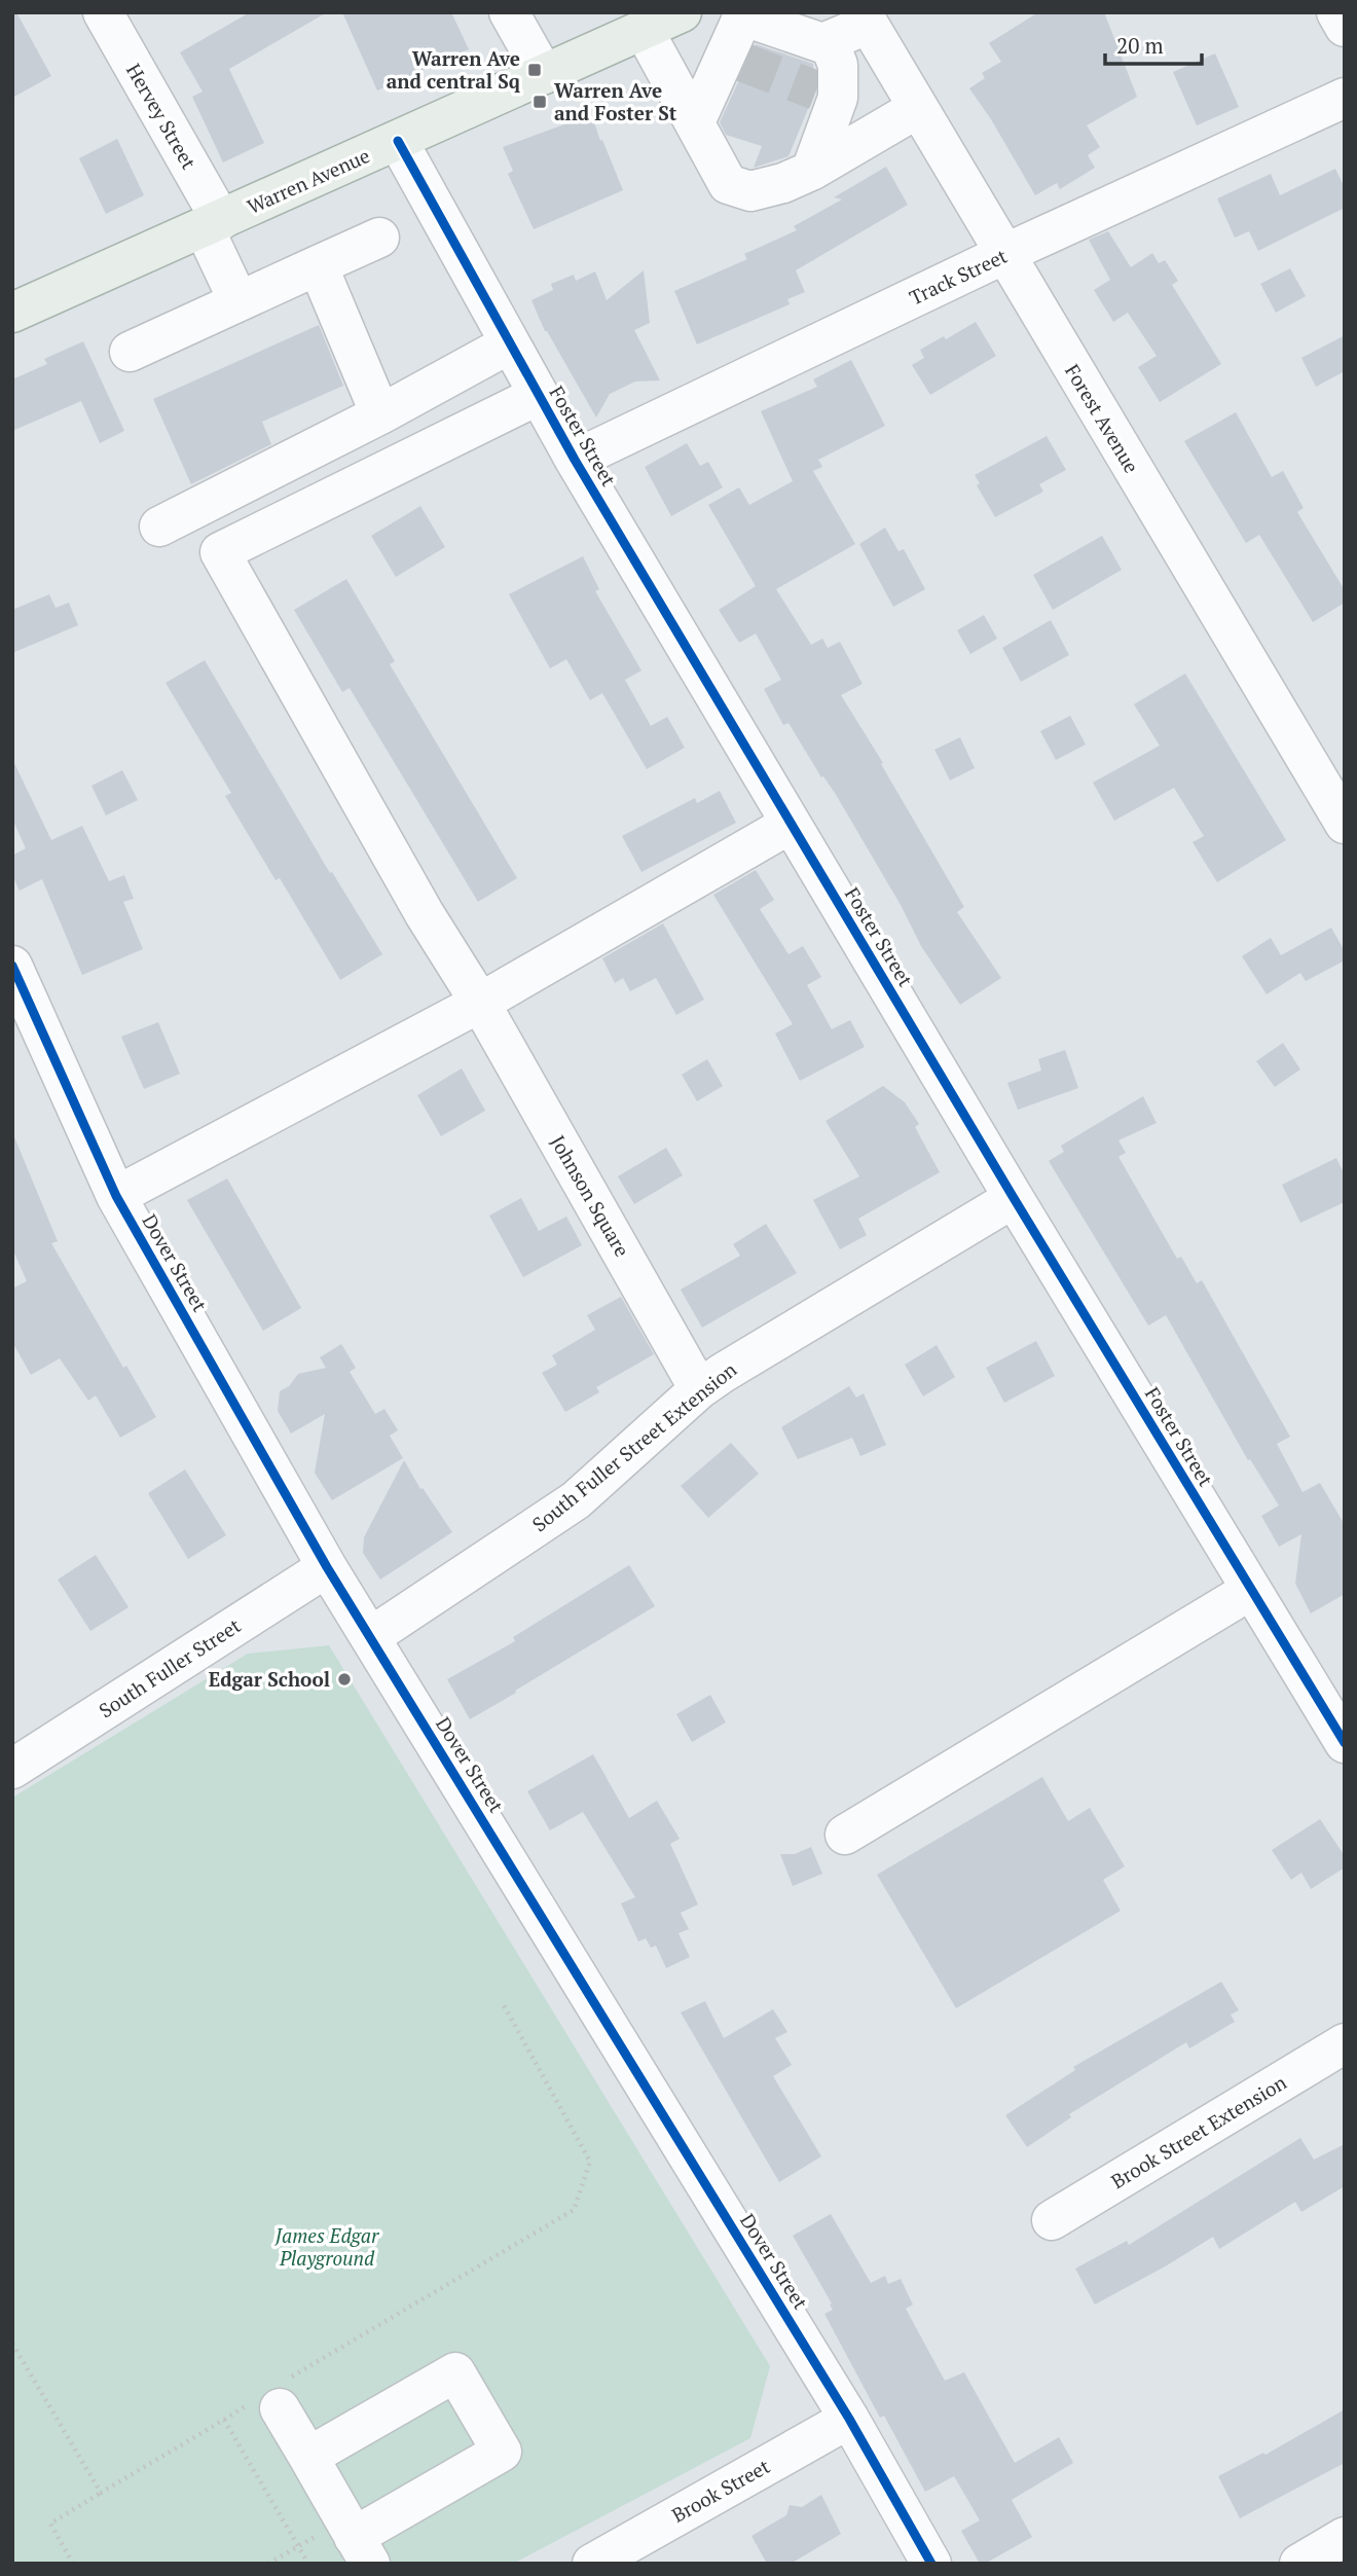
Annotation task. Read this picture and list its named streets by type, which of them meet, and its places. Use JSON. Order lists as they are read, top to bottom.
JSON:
{
  "streets": {
    "main road": ["Warren Avenue"],
    "street": [
      "Hervey Street",
      "Track Street",
      "Forest Avenue",
      "Foster Street",
      "Johnson Square",
      "Dover Street",
      "South Fuller Street Extension",
      "South Fuller Street",
      "Brook Street Extension",
      "Brook Street"
    ]
  },
  "crossings": [
    ["Hervey Street", "Warren Avenue"],
    ["Warren Avenue", "Foster Street"],
    ["Track Street", "Forest Avenue"],
    ["Track Street", "Foster Street"],
    ["Foster Street", "Johnson Square"],
    ["Foster Street", "South Fuller Street Extension"],
    ["Johnson Square", "South Fuller Street Extension"],
    ["Dover Street", "South Fuller Street Extension"],
    ["Dover Street", "South Fuller Street"],
    ["Dover Street", "Brook Street"]
  ],
  "parks": ["James Edgar Playground"],
  "places": {
    "transit": ["Warren Ave and central Sq", "Warren Ave and Foster St"],
    "other": ["Edgar School"]
  },
  "scale_bar": "20 m"
}
